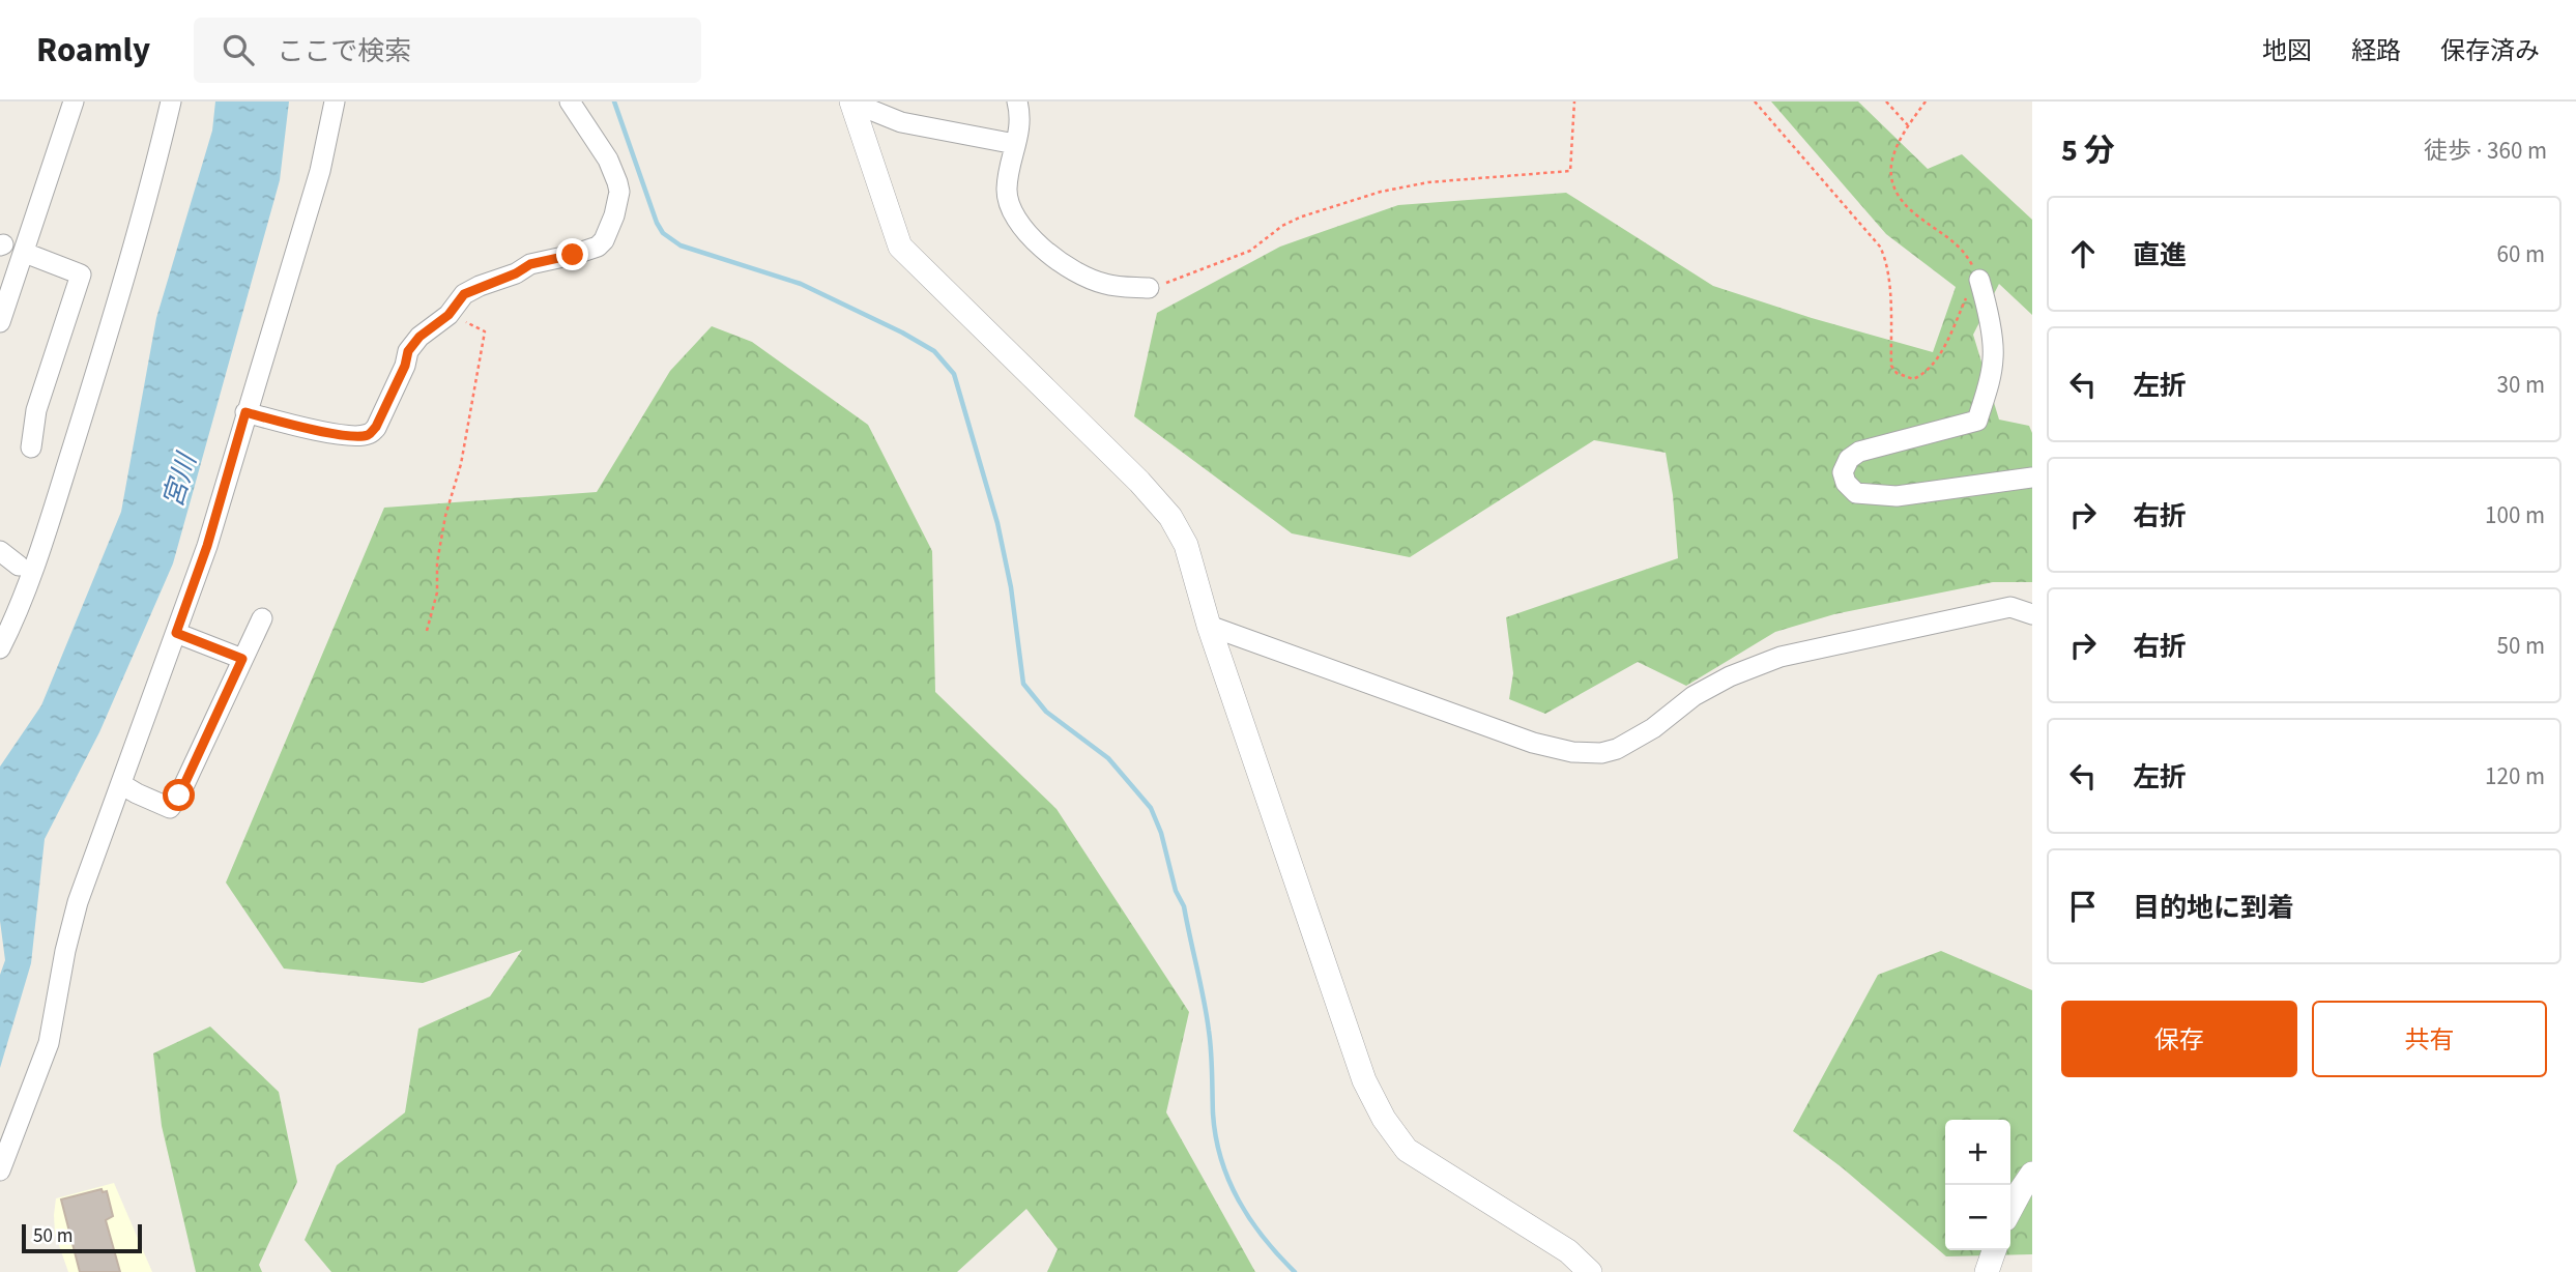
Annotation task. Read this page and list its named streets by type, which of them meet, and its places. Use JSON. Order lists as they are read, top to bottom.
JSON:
{
  "water": ["宮川"],
  "scale_bar": "50 m",
  "page": {
    "header": "Roamly",
    "search": "ここで検索",
    "nav": ["地図", "経路", "保存済み"],
    "heading": ["5 分", "徒歩 · 360 m"],
    "list": [
      ["直進", "60 m"],
      ["左折", "30 m"],
      ["右折", "100 m"],
      ["右折", "50 m"],
      ["左折", "120 m"],
      "目的地に到着"
    ],
    "buttons": ["保存", "共有"],
    "map_buttons": ["+", "−"],
    "scale": "50 m"
  }
}
